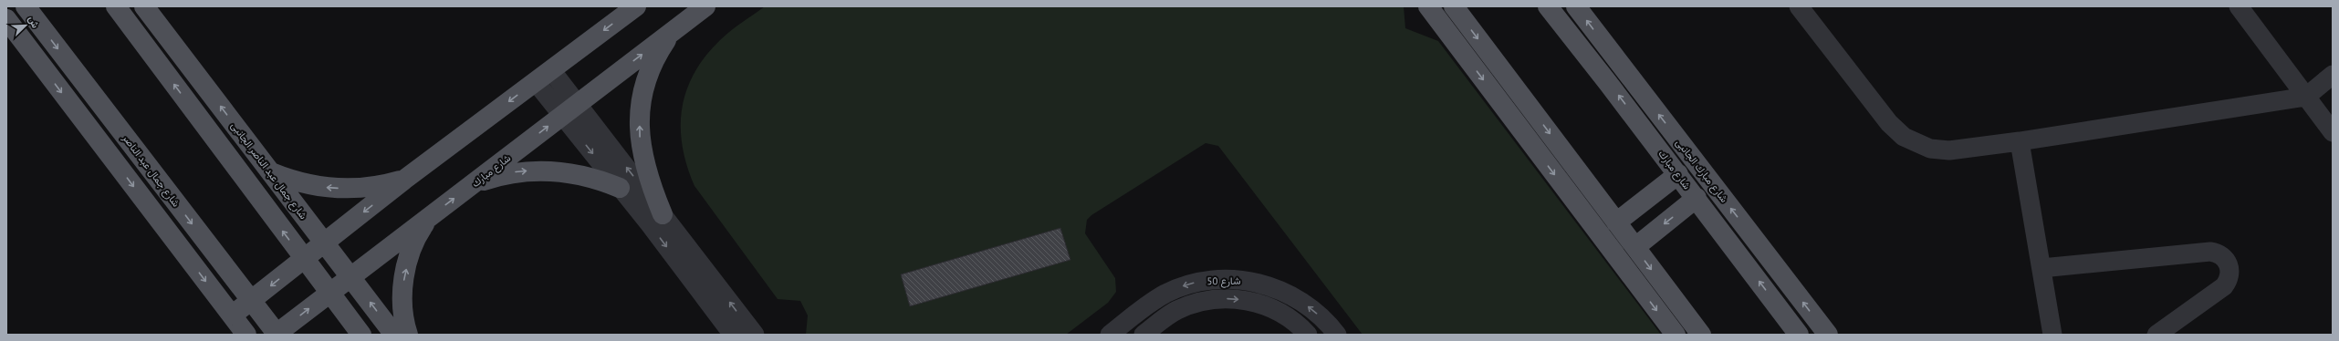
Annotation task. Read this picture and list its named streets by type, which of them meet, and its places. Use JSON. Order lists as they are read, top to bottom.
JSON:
{
  "streets": {
    "main road": [
      "شارع مبارك",
      "شارع جمال عبد الناصر",
      "شارع جمال عبد الناصر الجانبى",
      "شارع مبارك الجانبى"
    ],
    "street": ["شارع 50"]
  },
  "crossings": [
    ["شارع مبارك", "شارع جمال عبد الناصر"],
    ["شارع مبارك", "شارع جمال عبد الناصر الجانبى"]
  ],
  "north": "top right"
}
